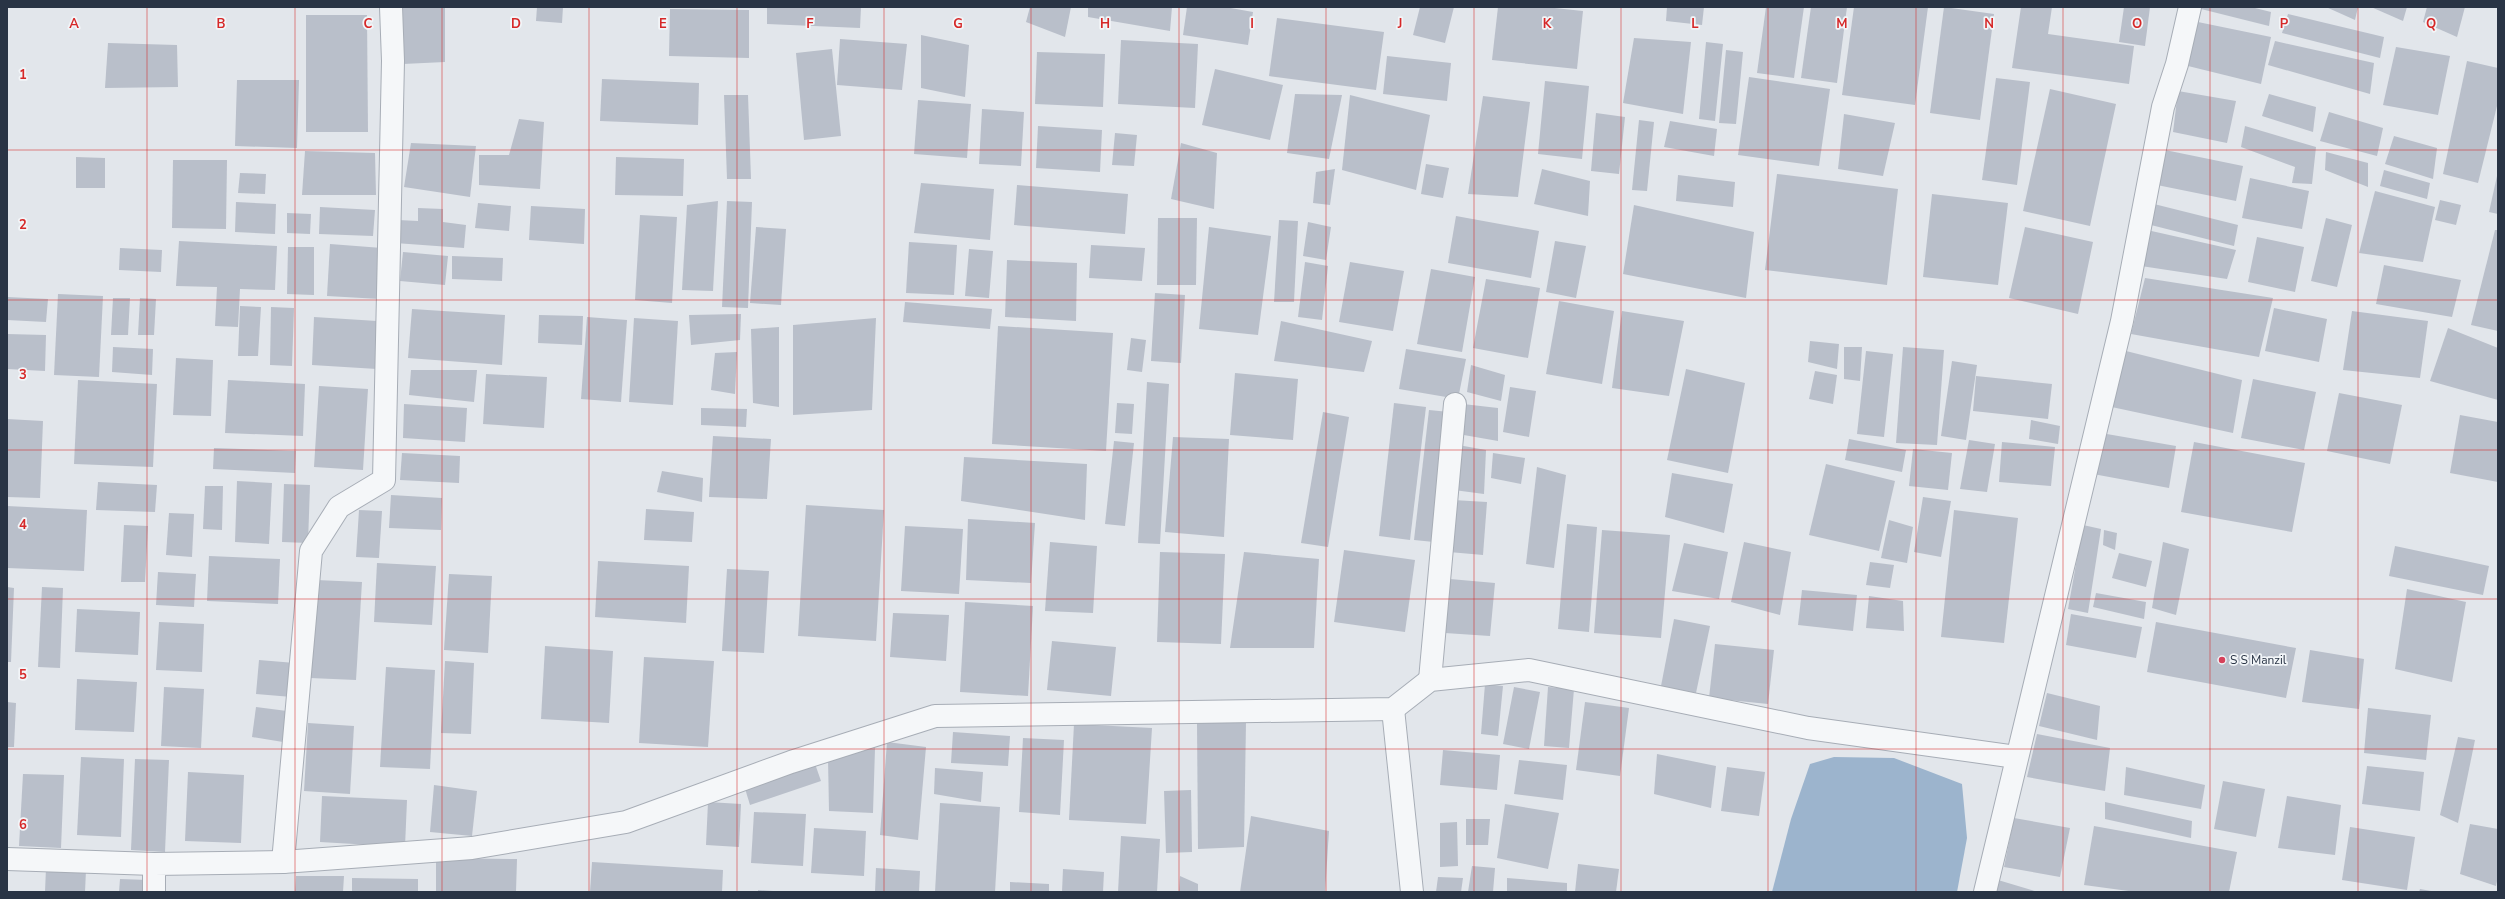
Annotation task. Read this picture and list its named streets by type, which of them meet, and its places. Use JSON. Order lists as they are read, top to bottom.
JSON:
{
  "places": ["S S Manzil"],
  "grid": {
    "columns": [
      "A",
      "B",
      "C",
      "D",
      "E",
      "F",
      "G",
      "H",
      "I",
      "J",
      "K",
      "L",
      "M",
      "N",
      "O",
      "P",
      "Q"
    ],
    "rows": [
      "1",
      "2",
      "3",
      "4",
      "5",
      "6"
    ]
  }
}
